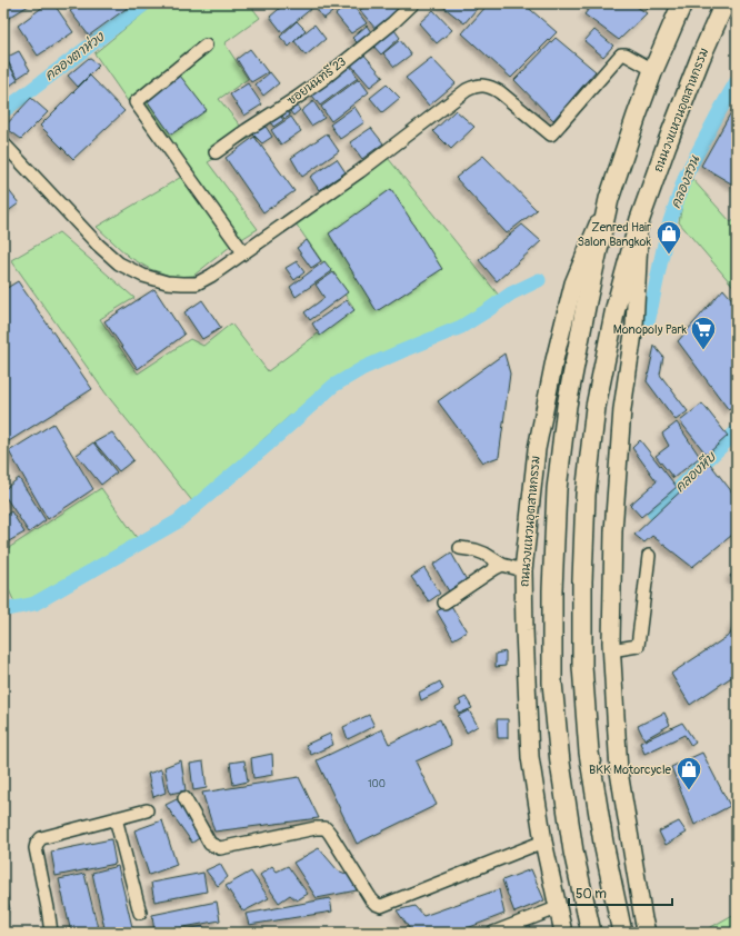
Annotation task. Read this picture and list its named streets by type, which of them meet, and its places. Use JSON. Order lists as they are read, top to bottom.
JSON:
{
  "streets": {
    "main road": ["ถนนวงแหวนอุตสาหกรรม"],
    "street": ["ซอยนนทรี 23"]
  },
  "water": ["คลองตาห่วง", "คลองสวน", "คลองหีบ"],
  "places": {
    "shop": ["Zenred Hair Salon Bangkok", "BKK Motorcycle"],
    "supermarket": ["Monopoly Park"]
  },
  "house_numbers": ["100"],
  "scale_bar": "50 m"
}
